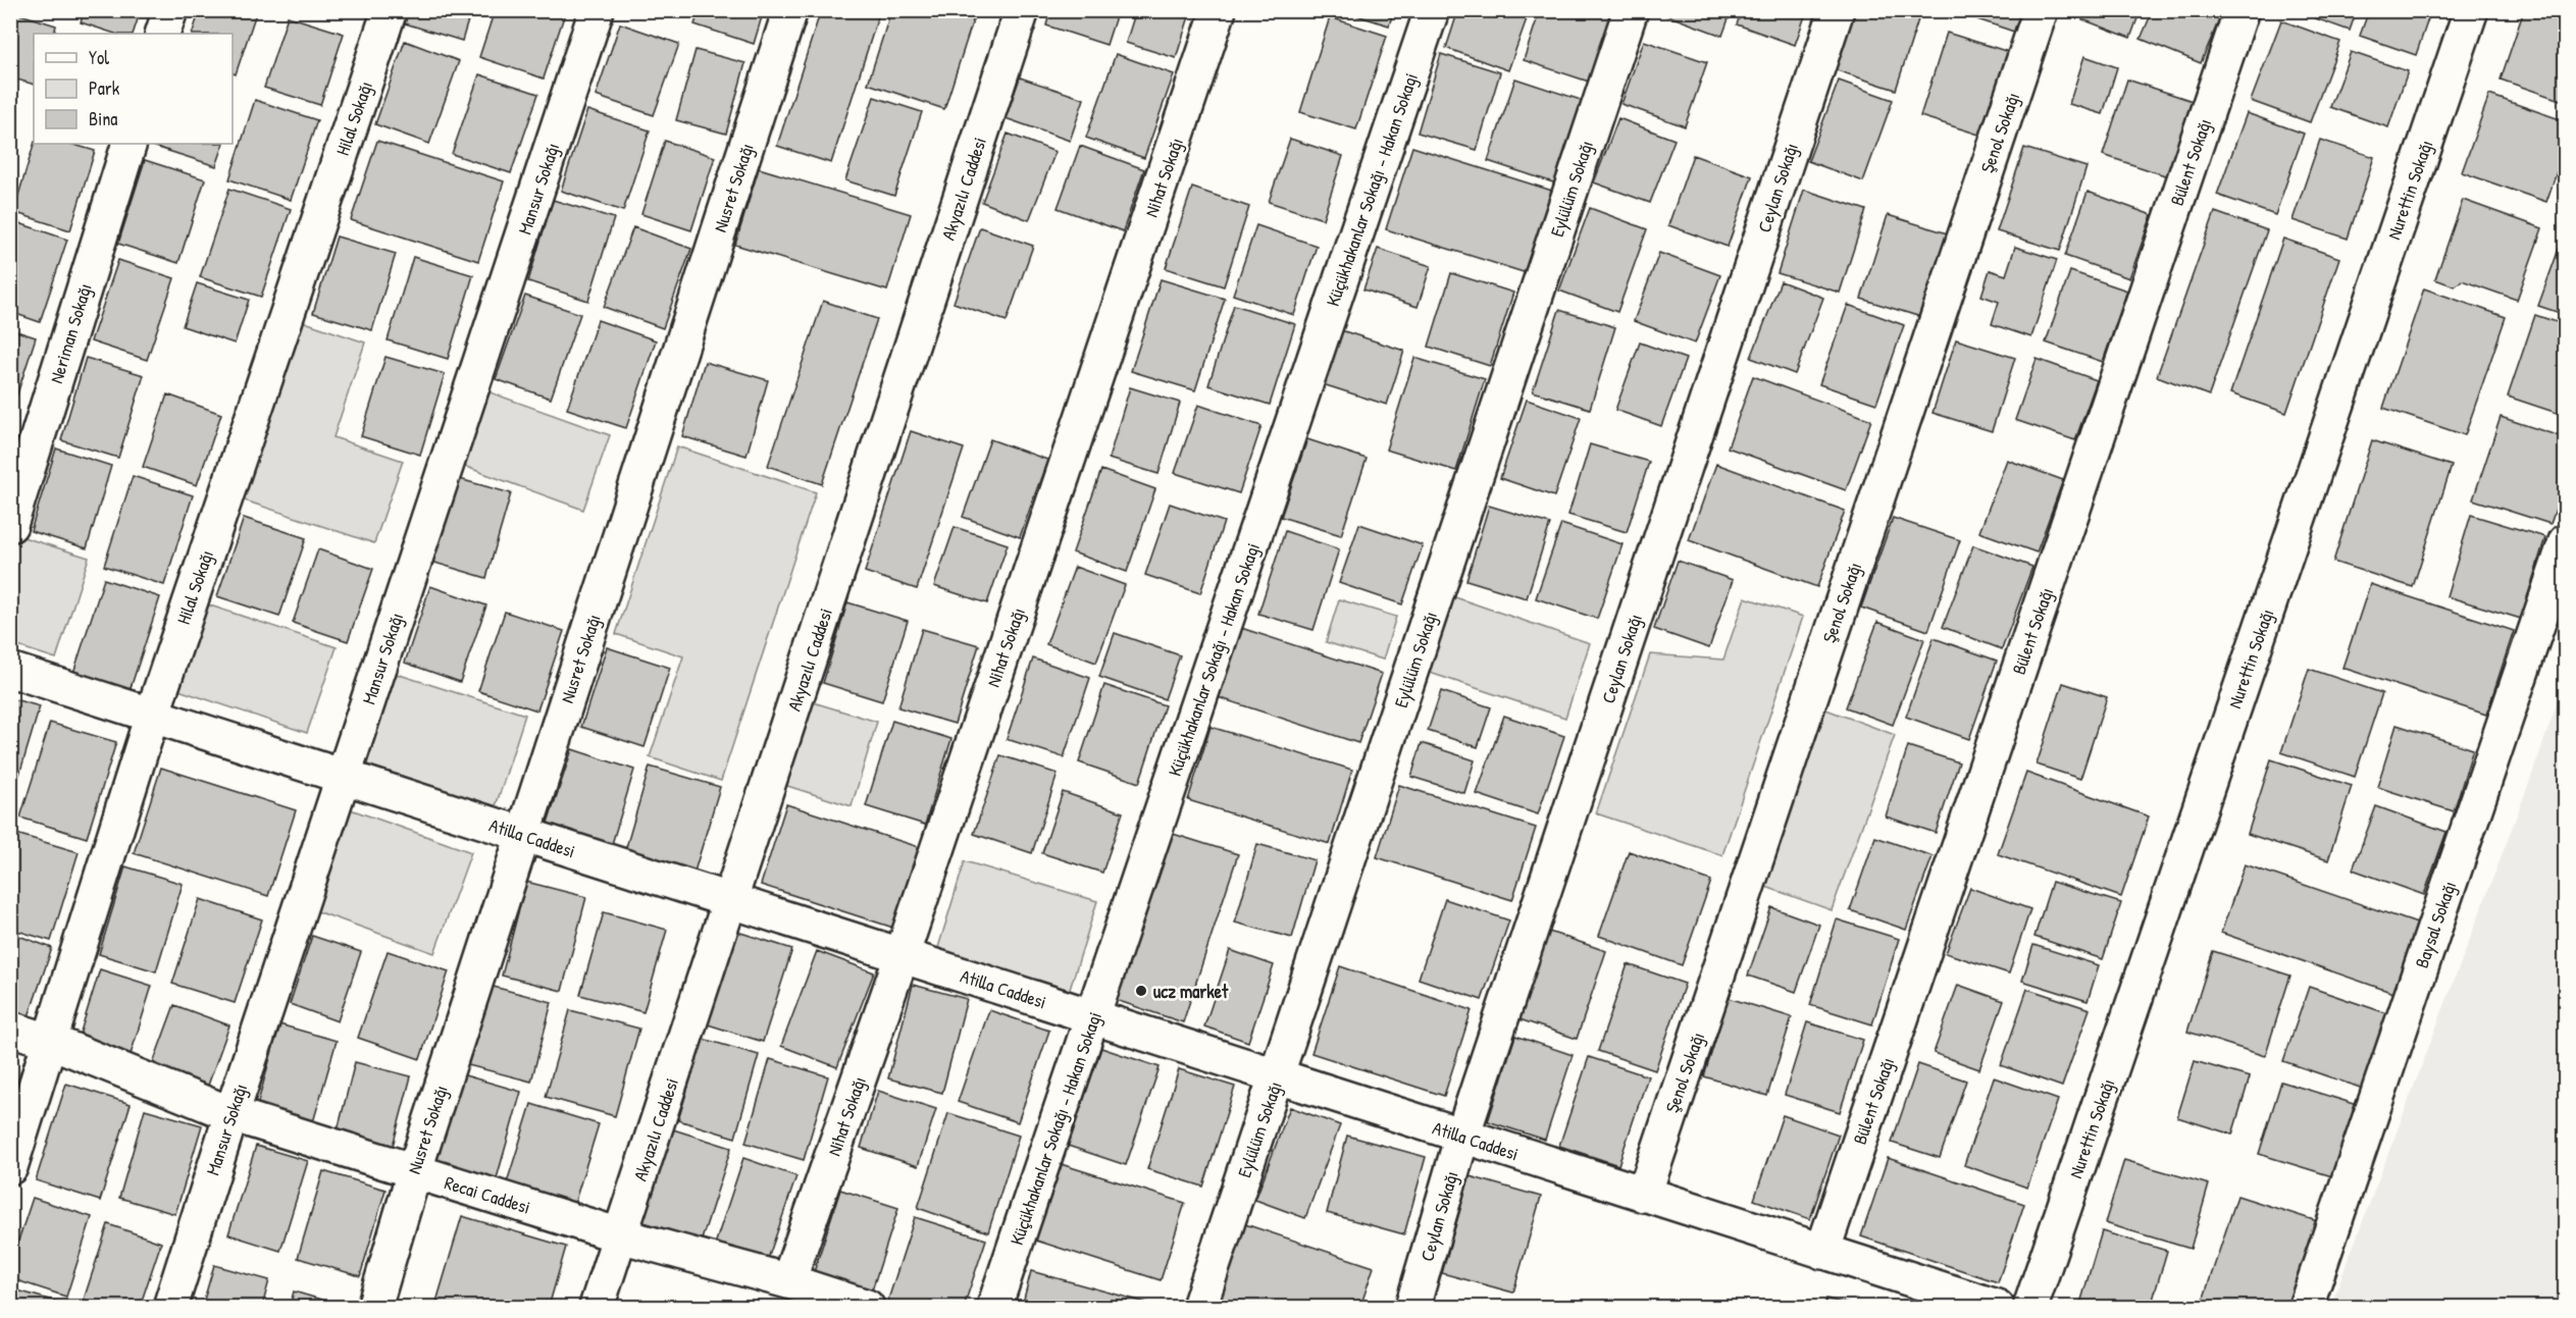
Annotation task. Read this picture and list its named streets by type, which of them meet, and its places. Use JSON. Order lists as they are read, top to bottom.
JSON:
{
  "streets": {
    "street": [
      "Hilal Sokağı",
      "Şenol Sokağı",
      "Bülent Sokağı",
      "Nihat Sokağı",
      "Nusret Sokağı",
      "Ceylan Sokağı",
      "Mansur Sokağı",
      "Akyazılı Caddesi",
      "Eylülüm Sokağı",
      "Küçükhakanlar Sokağı - Hakan Sokagi",
      "Nurettin Sokağı",
      "Neriman Sokağı",
      "Atilla Caddesi",
      "Baysal Sokağı",
      "Recai Caddesi"
    ]
  },
  "crossings": [
    ["Hilal Sokağı", "Atilla Caddesi"],
    ["Hilal Sokağı", "Recai Caddesi"],
    ["Şenol Sokağı", "Atilla Caddesi"],
    ["Bülent Sokağı", "Atilla Caddesi"],
    ["Nihat Sokağı", "Atilla Caddesi"],
    ["Nihat Sokağı", "Recai Caddesi"],
    ["Nusret Sokağı", "Atilla Caddesi"],
    ["Nusret Sokağı", "Recai Caddesi"],
    ["Ceylan Sokağı", "Atilla Caddesi"],
    ["Mansur Sokağı", "Atilla Caddesi"],
    ["Mansur Sokağı", "Recai Caddesi"],
    ["Akyazılı Caddesi", "Atilla Caddesi"],
    ["Akyazılı Caddesi", "Recai Caddesi"],
    ["Eylülüm Sokağı", "Atilla Caddesi"],
    ["Küçükhakanlar Sokağı - Hakan Sokagi", "Atilla Caddesi"]
  ],
  "places": ["ucz market"],
  "legend": ["Yol", "Park", "Bina"]
}
